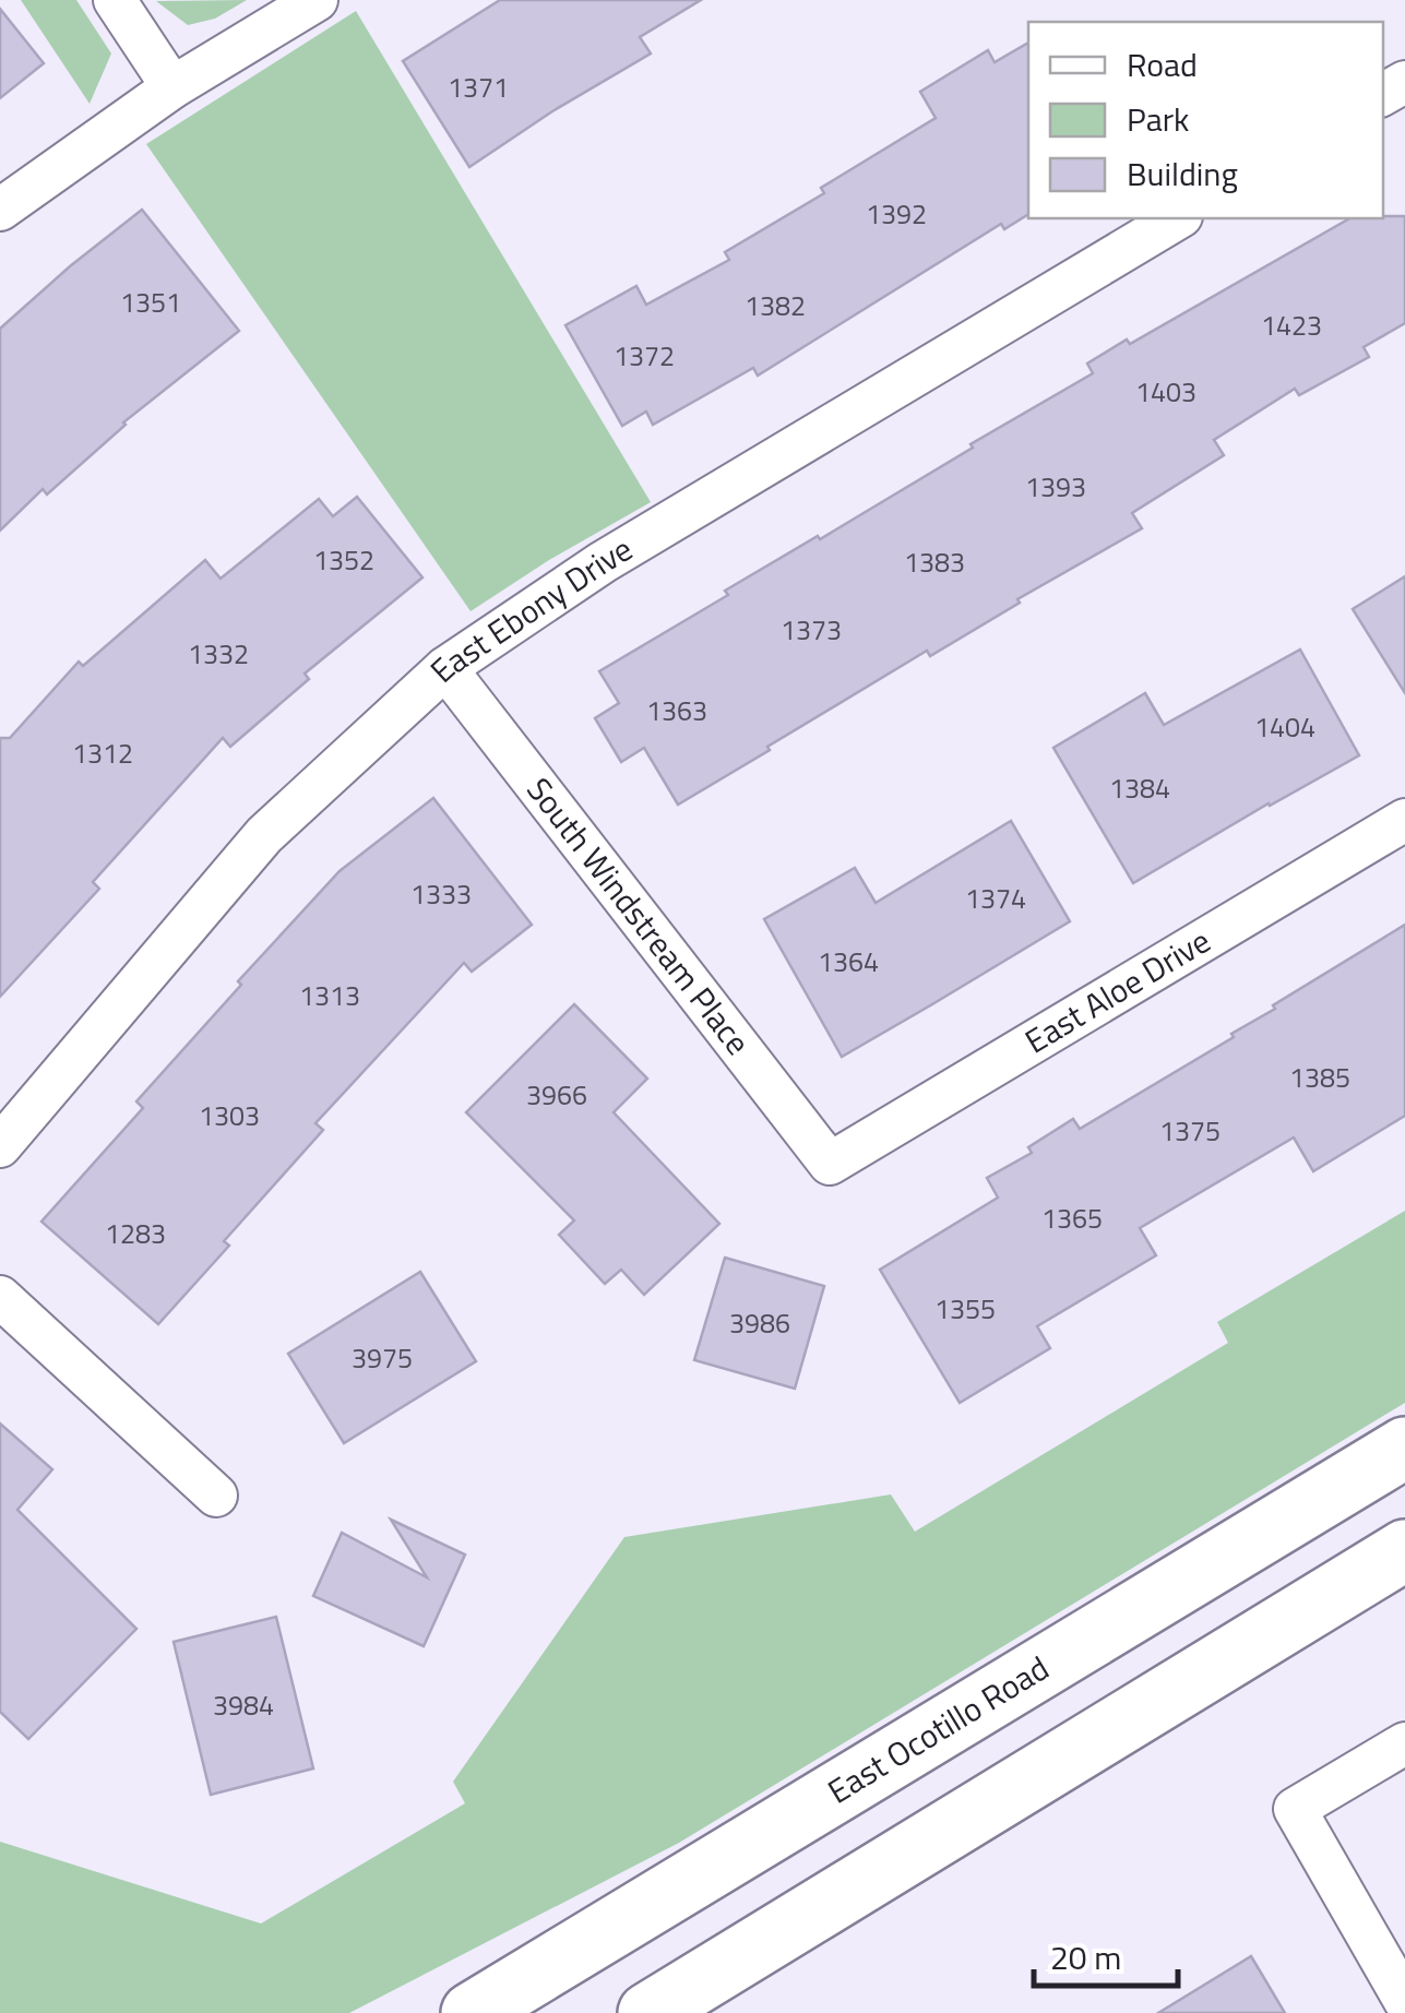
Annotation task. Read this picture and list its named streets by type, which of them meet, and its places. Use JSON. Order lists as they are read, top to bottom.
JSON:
{
  "streets": {
    "main road": ["East Ocotillo Road"],
    "street": ["East Ebony Drive", "South Windstream Place", "East Aloe Drive"]
  },
  "crossings": [
    ["East Ebony Drive", "South Windstream Place"],
    ["South Windstream Place", "East Aloe Drive"]
  ],
  "house_numbers": [
    "1371",
    "1392",
    "1351",
    "1382",
    "1423",
    "1372",
    "1403",
    "1393",
    "1352",
    "1383",
    "1373",
    "1332",
    "1363",
    "1404",
    "1312",
    "1384",
    "1333",
    "1374",
    "1364",
    "1313",
    "1385",
    "3966",
    "1303",
    "1375",
    "1365",
    "1283",
    "1355",
    "3986",
    "3975",
    "3984"
  ],
  "legend": ["Road", "Park", "Building"],
  "scale_bar": "20 m"
}
